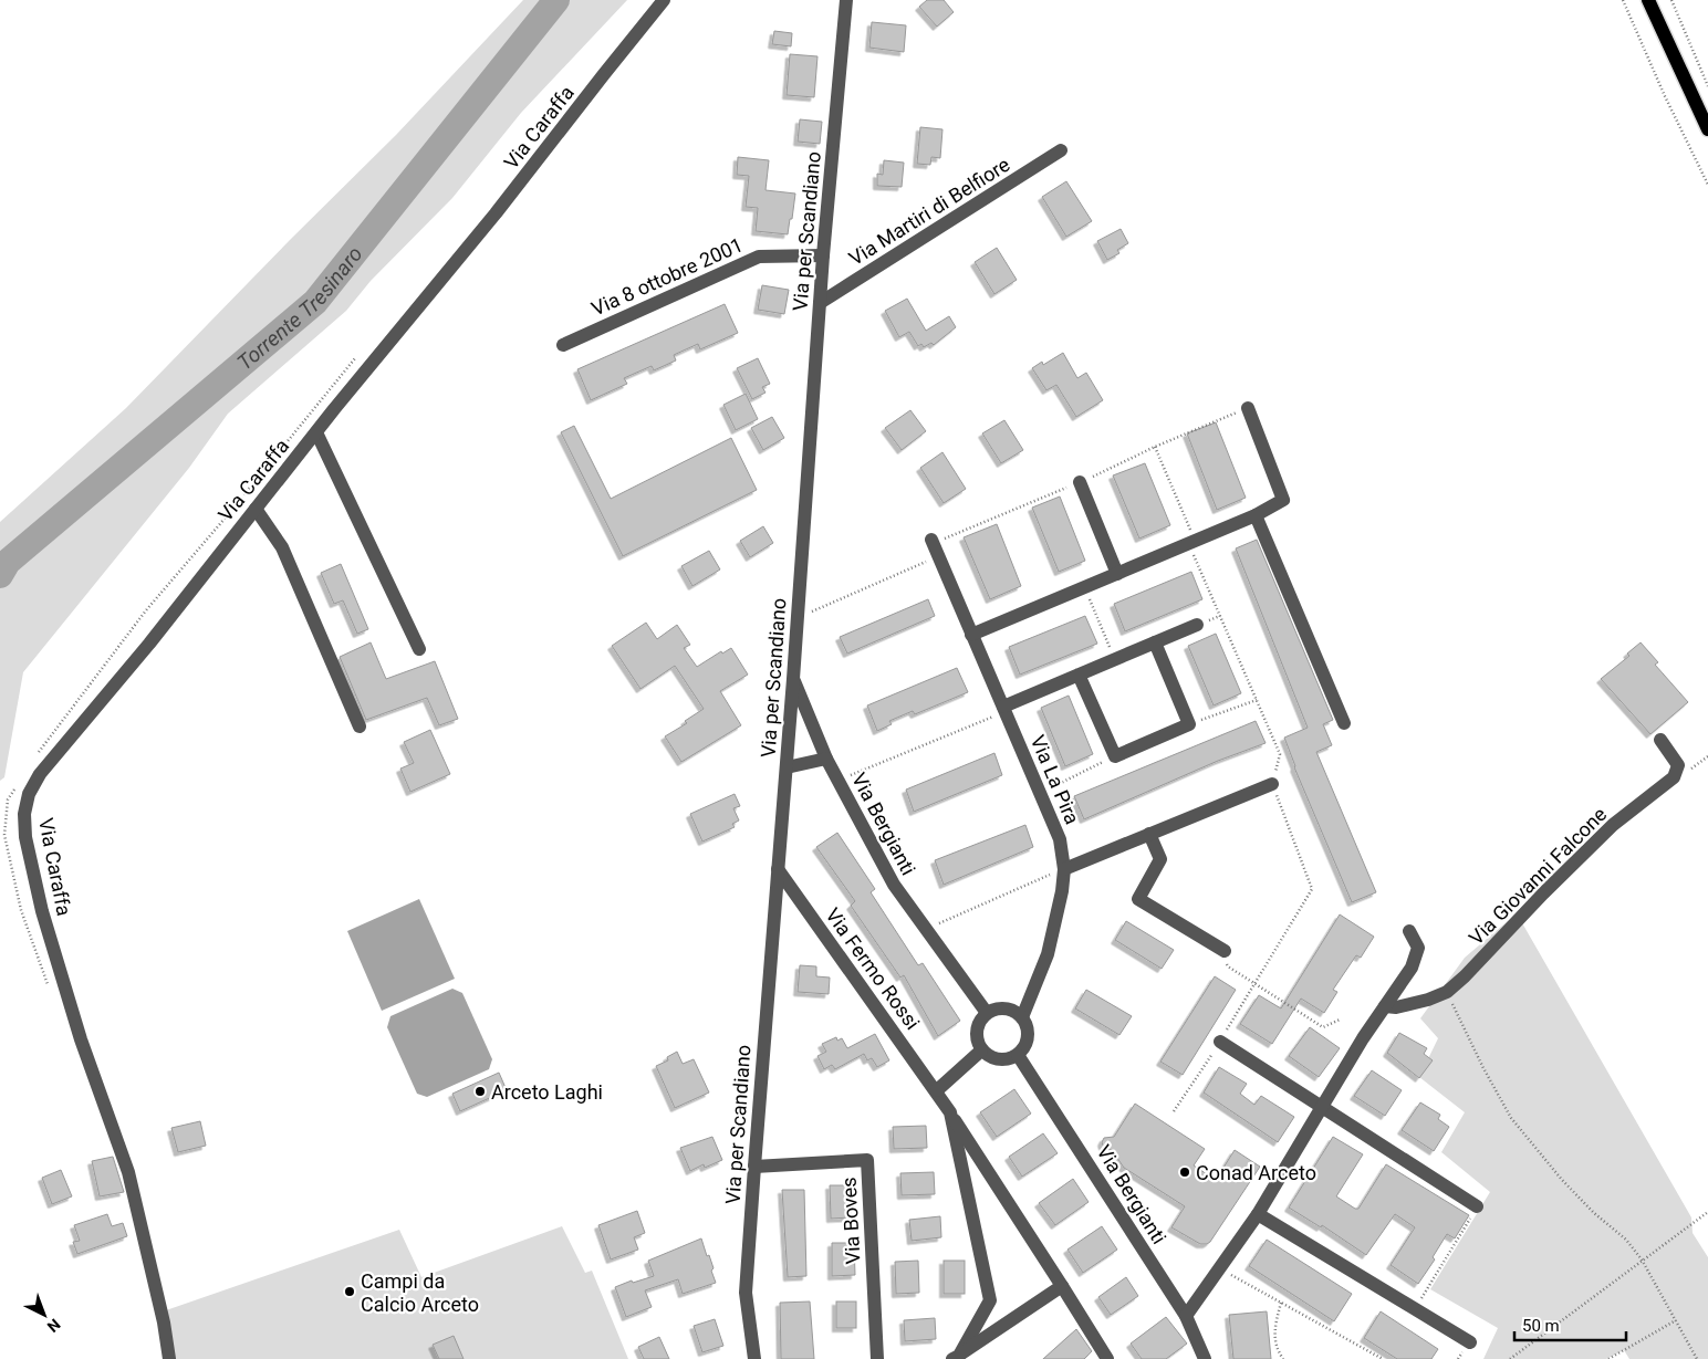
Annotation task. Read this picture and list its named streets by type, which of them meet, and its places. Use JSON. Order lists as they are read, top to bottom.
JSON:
{
  "streets": {
    "street": [
      "Via Caraffa",
      "Via Martiri di Belfiore",
      "Via per Scandiano",
      "Via 8 ottobre 2001",
      "Via La Pira",
      "Via Bergianti",
      "Via Giovanni Falcone",
      "Via Fermo Rossi",
      "Via Boves"
    ]
  },
  "crossings": [
    ["Via Martiri di Belfiore", "Via per Scandiano"],
    ["Via per Scandiano", "Via 8 ottobre 2001"],
    ["Via per Scandiano", "Via Bergianti"],
    ["Via per Scandiano", "Via Fermo Rossi"],
    ["Via per Scandiano", "Via Boves"],
    ["Via La Pira", "Via Bergianti"]
  ],
  "water": ["Torrente Tresinaro"],
  "places": ["Arceto Laghi", "Conad Arceto", "Campi da Calcio Arceto"],
  "scale_bar": "50 m",
  "north": "bottom right"
}
